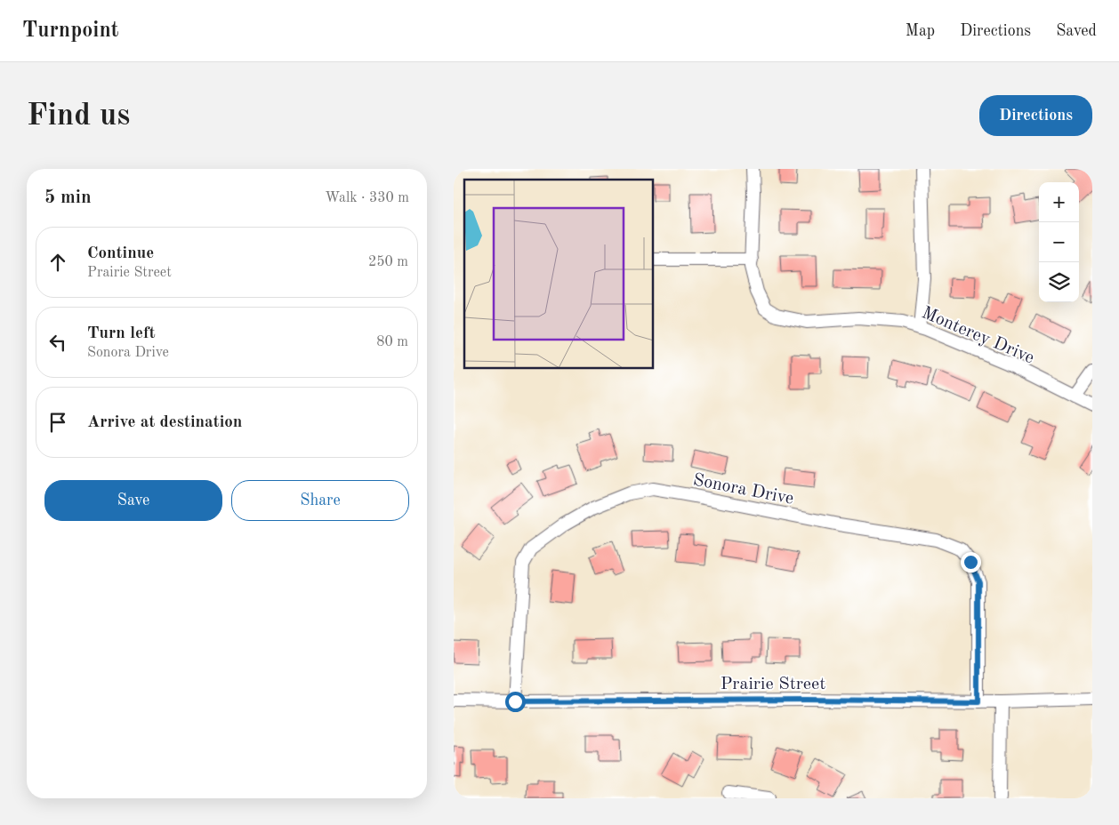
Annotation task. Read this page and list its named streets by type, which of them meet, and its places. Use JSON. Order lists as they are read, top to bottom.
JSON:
{
  "streets": {
    "street": ["Monterey Drive", "Sonora Drive", "Prairie Street"]
  },
  "crossings": [
    ["Sonora Drive", "Prairie Street"]
  ],
  "page": {
    "header": "Turnpoint",
    "nav": ["Map", "Directions", "Saved"],
    "buttons": [
      "Directions",
      ["Save", "Share"]
    ],
    "title": "Find us",
    "heading": ["5 min", "Walk · 330 m"],
    "map_buttons": ["+", "−"],
    "list": [
      ["Continue", "Prairie Street", "250 m"],
      ["Turn left", "Sonora Drive", "80 m"],
      "Arrive at destination"
    ]
  }
}
